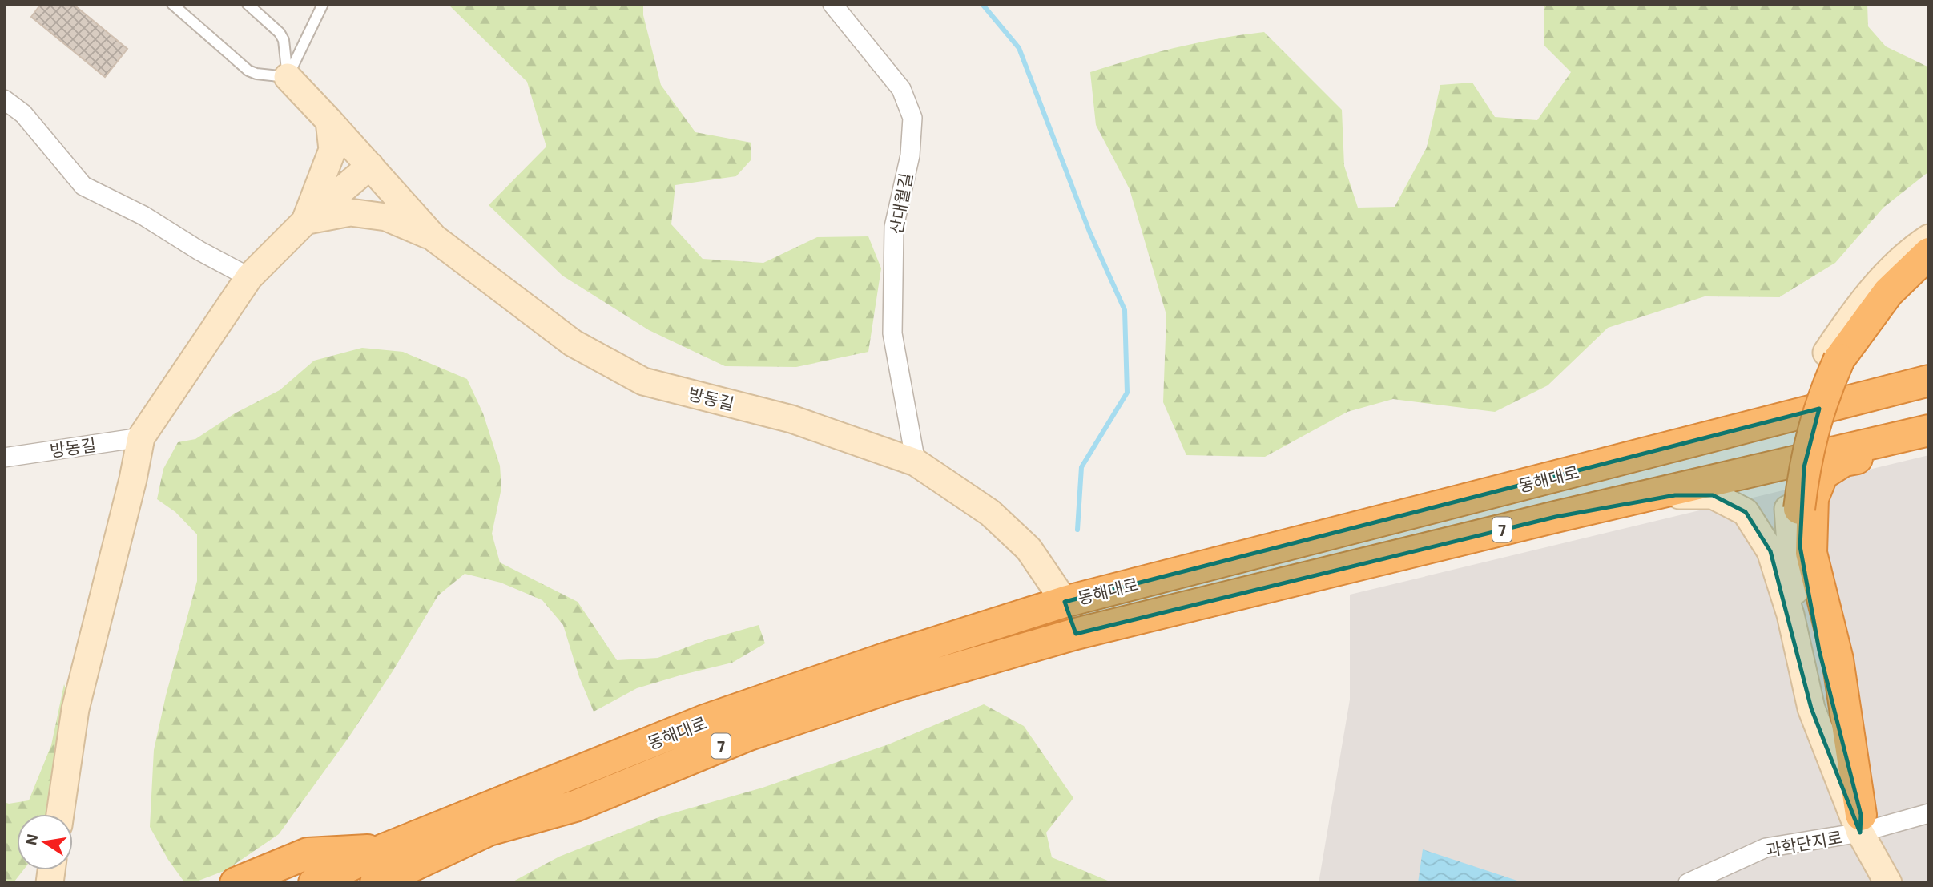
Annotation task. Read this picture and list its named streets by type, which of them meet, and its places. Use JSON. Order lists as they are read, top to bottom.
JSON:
{
  "streets": {
    "highway": ["동해대로", "7"],
    "street": ["산대월길", "방동길", "과학단지로"]
  },
  "crossings": [
    ["산대월길", "방동길"],
    ["방동길", "동해대로"]
  ],
  "north": "left"
}
